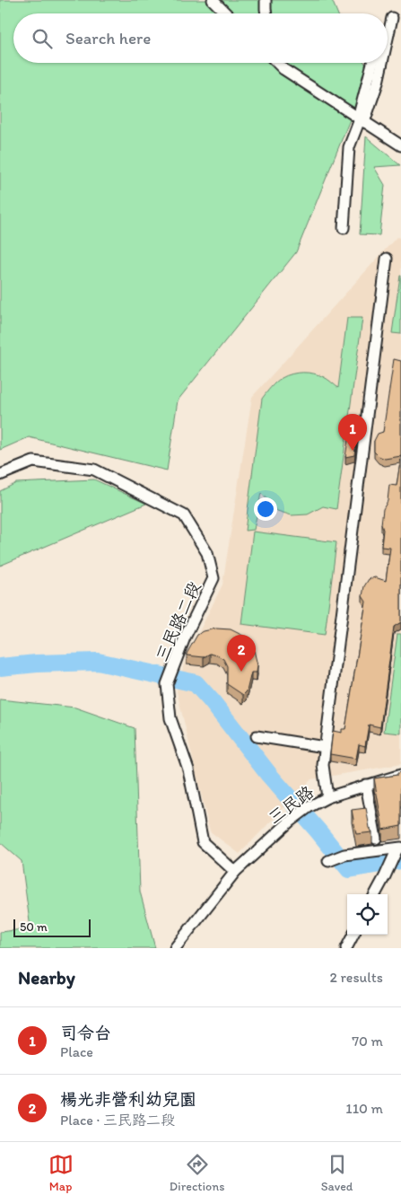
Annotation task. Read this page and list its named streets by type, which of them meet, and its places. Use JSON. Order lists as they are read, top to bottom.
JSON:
{
  "streets": {
    "street": ["三民路二段", "三民路"]
  },
  "crossings": [
    ["三民路二段", "三民路"]
  ],
  "scale_bar": "50 m",
  "page": {
    "search": "Search here",
    "pins": ["1", "2"],
    "scale": "50 m",
    "heading": ["Nearby", "2 results"],
    "list": [
      {
        "mark": "1",
        "name": "司令台",
        "note": "Place",
        "value": "70 m"
      },
      {
        "mark": "2",
        "name": "楊光非營利幼兒園",
        "note": "Place · 三民路二段",
        "value": "110 m"
      }
    ],
    "nav": ["Map", "Directions", "Saved"]
  }
}
